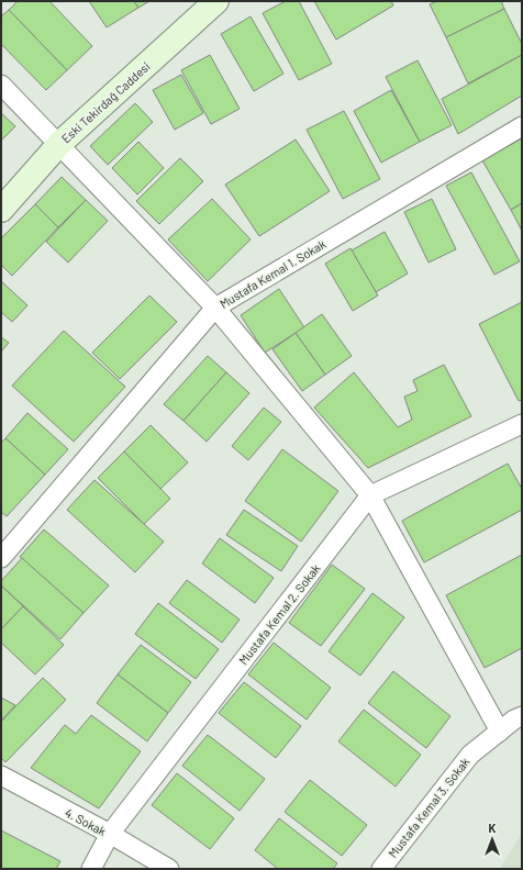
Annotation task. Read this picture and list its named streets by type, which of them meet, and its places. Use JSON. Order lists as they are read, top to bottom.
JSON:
{
  "streets": {
    "street": [
      "Eski Tekirdağ Caddesi",
      "Mustafa Kemal 1. Sokak",
      "Mustafa Kemal 2. Sokak",
      "Mustafa Kemal 3. Sokak",
      "4. Sokak"
    ]
  },
  "crossings": [
    ["Mustafa Kemal 2. Sokak", "4. Sokak"]
  ],
  "north": "top"
}
